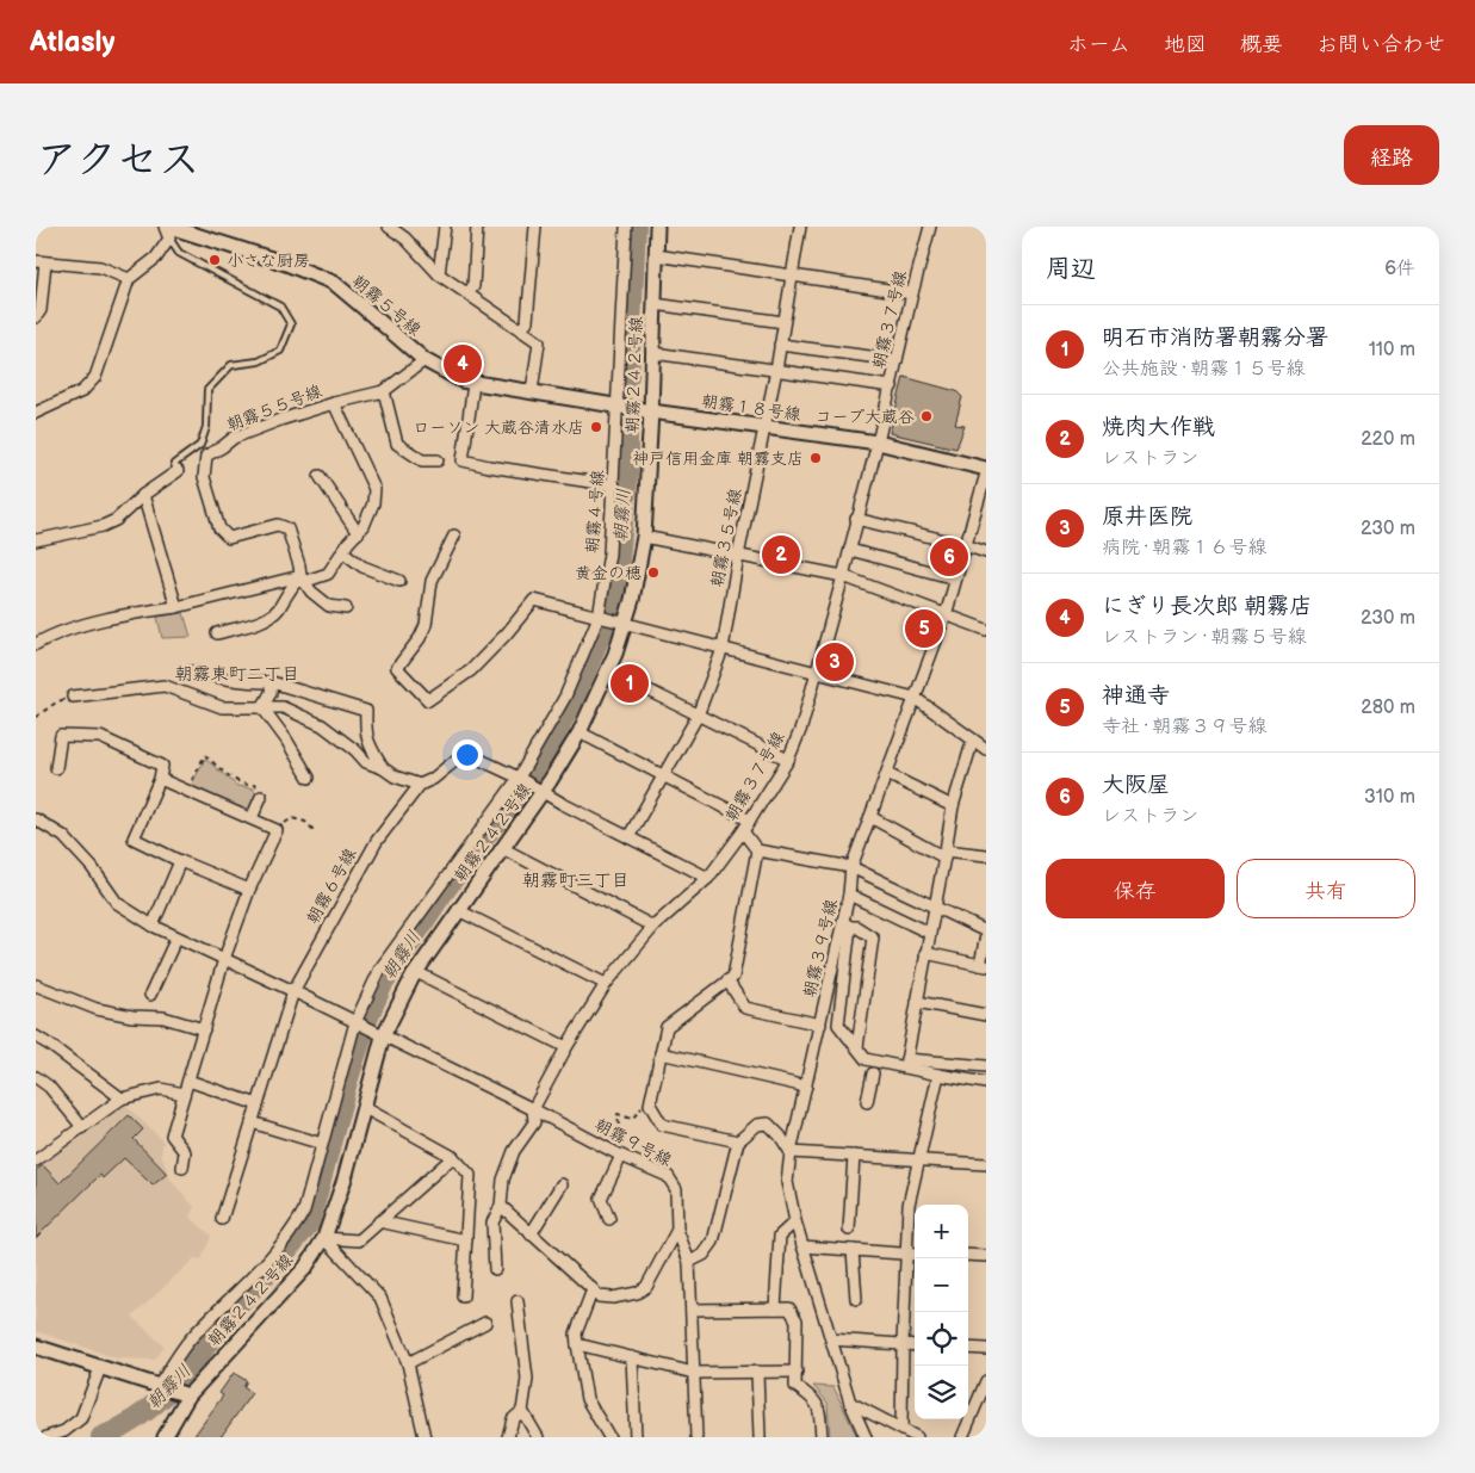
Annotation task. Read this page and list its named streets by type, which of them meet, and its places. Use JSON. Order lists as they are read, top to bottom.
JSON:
{
  "streets": {
    "street": [
      "朝霧５号線",
      "朝霧３７号線",
      "朝霧２４２号線",
      "朝霧５５号線",
      "朝霧１８号線",
      "朝霧４号線",
      "朝霧３５号線",
      "朝霧６号線",
      "朝霧３９号線",
      "朝霧９号線"
    ]
  },
  "crossings": [
    ["朝霧５号線", "朝霧２４２号線"],
    ["朝霧５号線", "朝霧５５号線"],
    ["朝霧５号線", "朝霧１８号線"],
    ["朝霧５号線", "朝霧４号線"],
    ["朝霧３７号線", "朝霧１８号線"],
    ["朝霧３７号線", "朝霧９号線"],
    ["朝霧２４２号線", "朝霧１８号線"],
    ["朝霧２４２号線", "朝霧４号線"],
    ["朝霧２４２号線", "朝霧９号線"],
    ["朝霧１８号線", "朝霧３５号線"],
    ["朝霧４号線", "朝霧６号線"],
    ["朝霧４号線", "朝霧９号線"],
    ["朝霧６号線", "朝霧９号線"]
  ],
  "districts": ["朝霧東町二丁目", "朝霧町三丁目"],
  "water": ["朝霧川"],
  "places": [
    "小さな厨房",
    "コープ大蔵谷",
    "ローソン 大蔵谷清水店",
    "神戸信用金庫 朝霧支店",
    "黄金の穂"
  ],
  "page": {
    "header": "Atlasly",
    "nav": [
      "ホーム",
      "地図",
      "概要",
      "お問い合わせ"
    ],
    "title": "アクセス",
    "buttons": [
      "経路",
      ["保存", "共有"]
    ],
    "heading": ["周辺", "6件"],
    "list": [
      {
        "mark": "1",
        "name": "明石市消防署朝霧分署",
        "note": "公共施設 · 朝霧１５号線",
        "value": "110 m"
      },
      {
        "mark": "2",
        "name": "焼肉大作戦",
        "note": "レストラン",
        "value": "220 m"
      },
      {
        "mark": "3",
        "name": "原井医院",
        "note": "病院 · 朝霧１６号線",
        "value": "230 m"
      },
      {
        "mark": "4",
        "name": "にぎり長次郎 朝霧店",
        "note": "レストラン · 朝霧５号線",
        "value": "230 m"
      },
      {
        "mark": "5",
        "name": "神通寺",
        "note": "寺社 · 朝霧３９号線",
        "value": "280 m"
      },
      {
        "mark": "6",
        "name": "大阪屋",
        "note": "レストラン",
        "value": "310 m"
      }
    ],
    "pins": [
      "4",
      "2",
      "6",
      "5",
      "3",
      "1"
    ],
    "map_buttons": ["+", "−"]
  }
}
